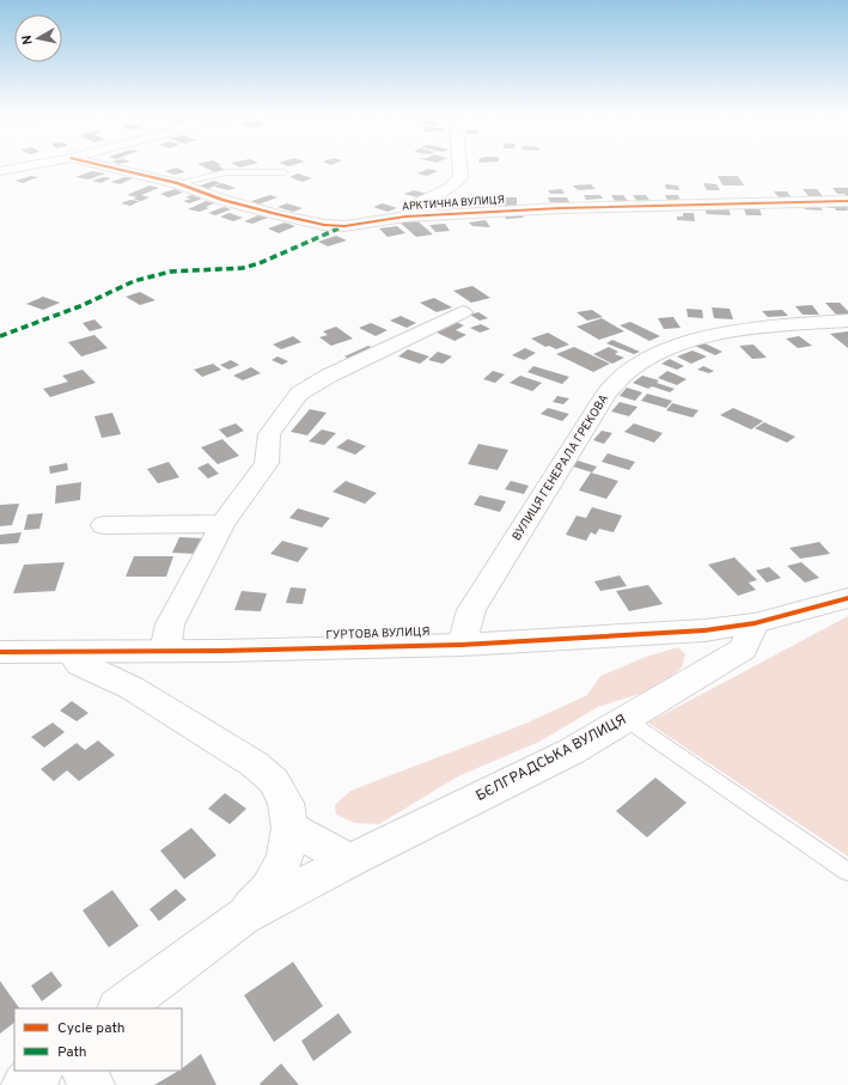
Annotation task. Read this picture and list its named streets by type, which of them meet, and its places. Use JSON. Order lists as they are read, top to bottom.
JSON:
{
  "streets": {
    "street": [
      "АРКТИЧНА ВУЛИЦЯ",
      "ВУЛИЦЯ ГЕНЕРАЛА ГРЕКОВА",
      "ГУРТОВА ВУЛИЦЯ",
      "БЄЛГРАДСЬКА ВУЛИЦЯ"
    ]
  },
  "crossings": [
    ["ВУЛИЦЯ ГЕНЕРАЛА ГРЕКОВА", "ГУРТОВА ВУЛИЦЯ"],
    ["ГУРТОВА ВУЛИЦЯ", "БЄЛГРАДСЬКА ВУЛИЦЯ"]
  ],
  "legend": ["Cycle path", "Path"],
  "north": "left"
}
